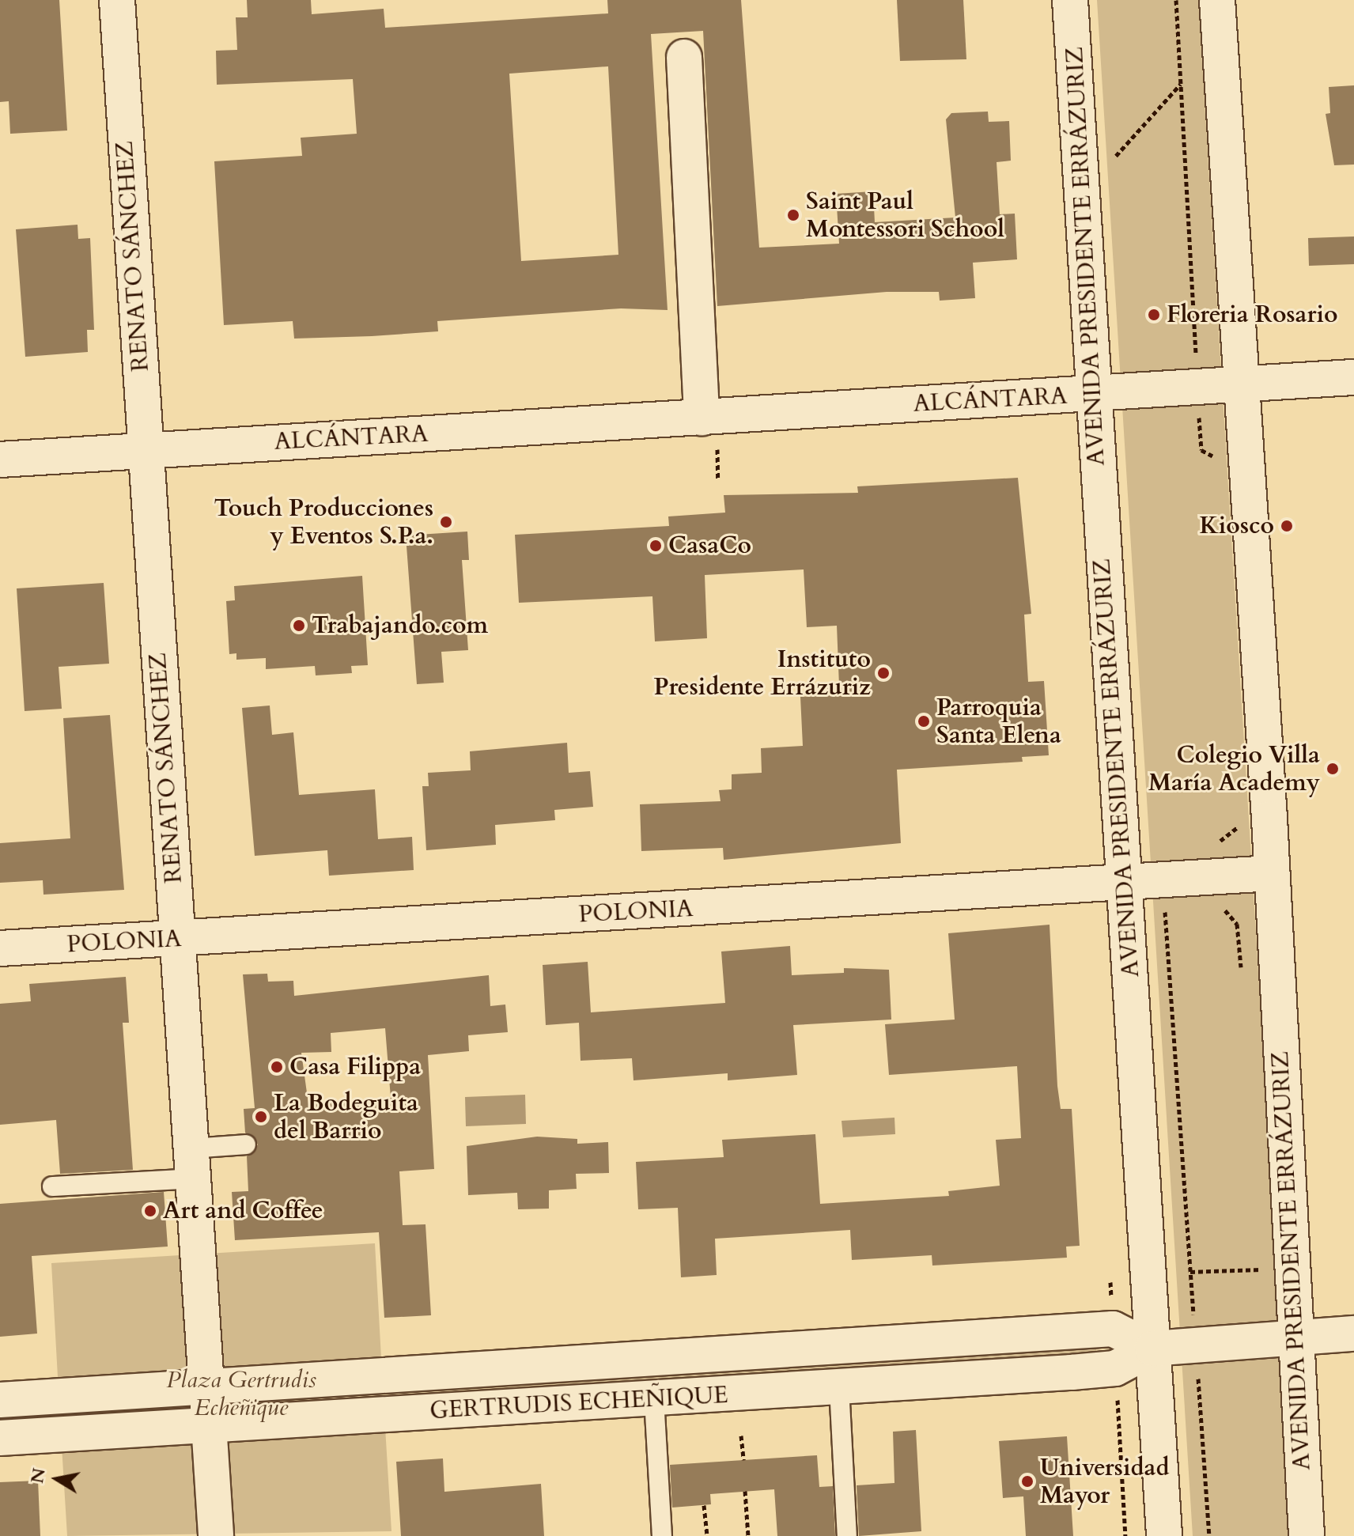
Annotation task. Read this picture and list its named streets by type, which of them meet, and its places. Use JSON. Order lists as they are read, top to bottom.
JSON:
{
  "streets": {
    "street": [
      "RENATO SÁNCHEZ",
      "AVENIDA PRESIDENTE ERRÁZURIZ",
      "ALCÁNTARA",
      "POLONIA",
      "GERTRUDIS ECHEÑIQUE"
    ]
  },
  "crossings": [
    ["RENATO SÁNCHEZ", "ALCÁNTARA"],
    ["RENATO SÁNCHEZ", "POLONIA"],
    ["RENATO SÁNCHEZ", "GERTRUDIS ECHEÑIQUE"],
    ["AVENIDA PRESIDENTE ERRÁZURIZ", "ALCÁNTARA"],
    ["AVENIDA PRESIDENTE ERRÁZURIZ", "POLONIA"],
    ["AVENIDA PRESIDENTE ERRÁZURIZ", "GERTRUDIS ECHEÑIQUE"]
  ],
  "parks": ["Plaza Gertrudis Echeñique"],
  "places": [
    "Saint Paul Montessori School",
    "Floreria Rosario",
    "Touch Producciones y Eventos S.P.a.",
    "Kiosco",
    "CasaCo",
    "Trabajando.com",
    "Instituto Presidente Errázuriz",
    "Parroquia Santa Elena",
    "Colegio Villa María Academy",
    "Casa Filippa",
    "La Bodeguita del Barrio",
    "Art and Coffee",
    "Universidad Mayor"
  ],
  "north": "left"
}
